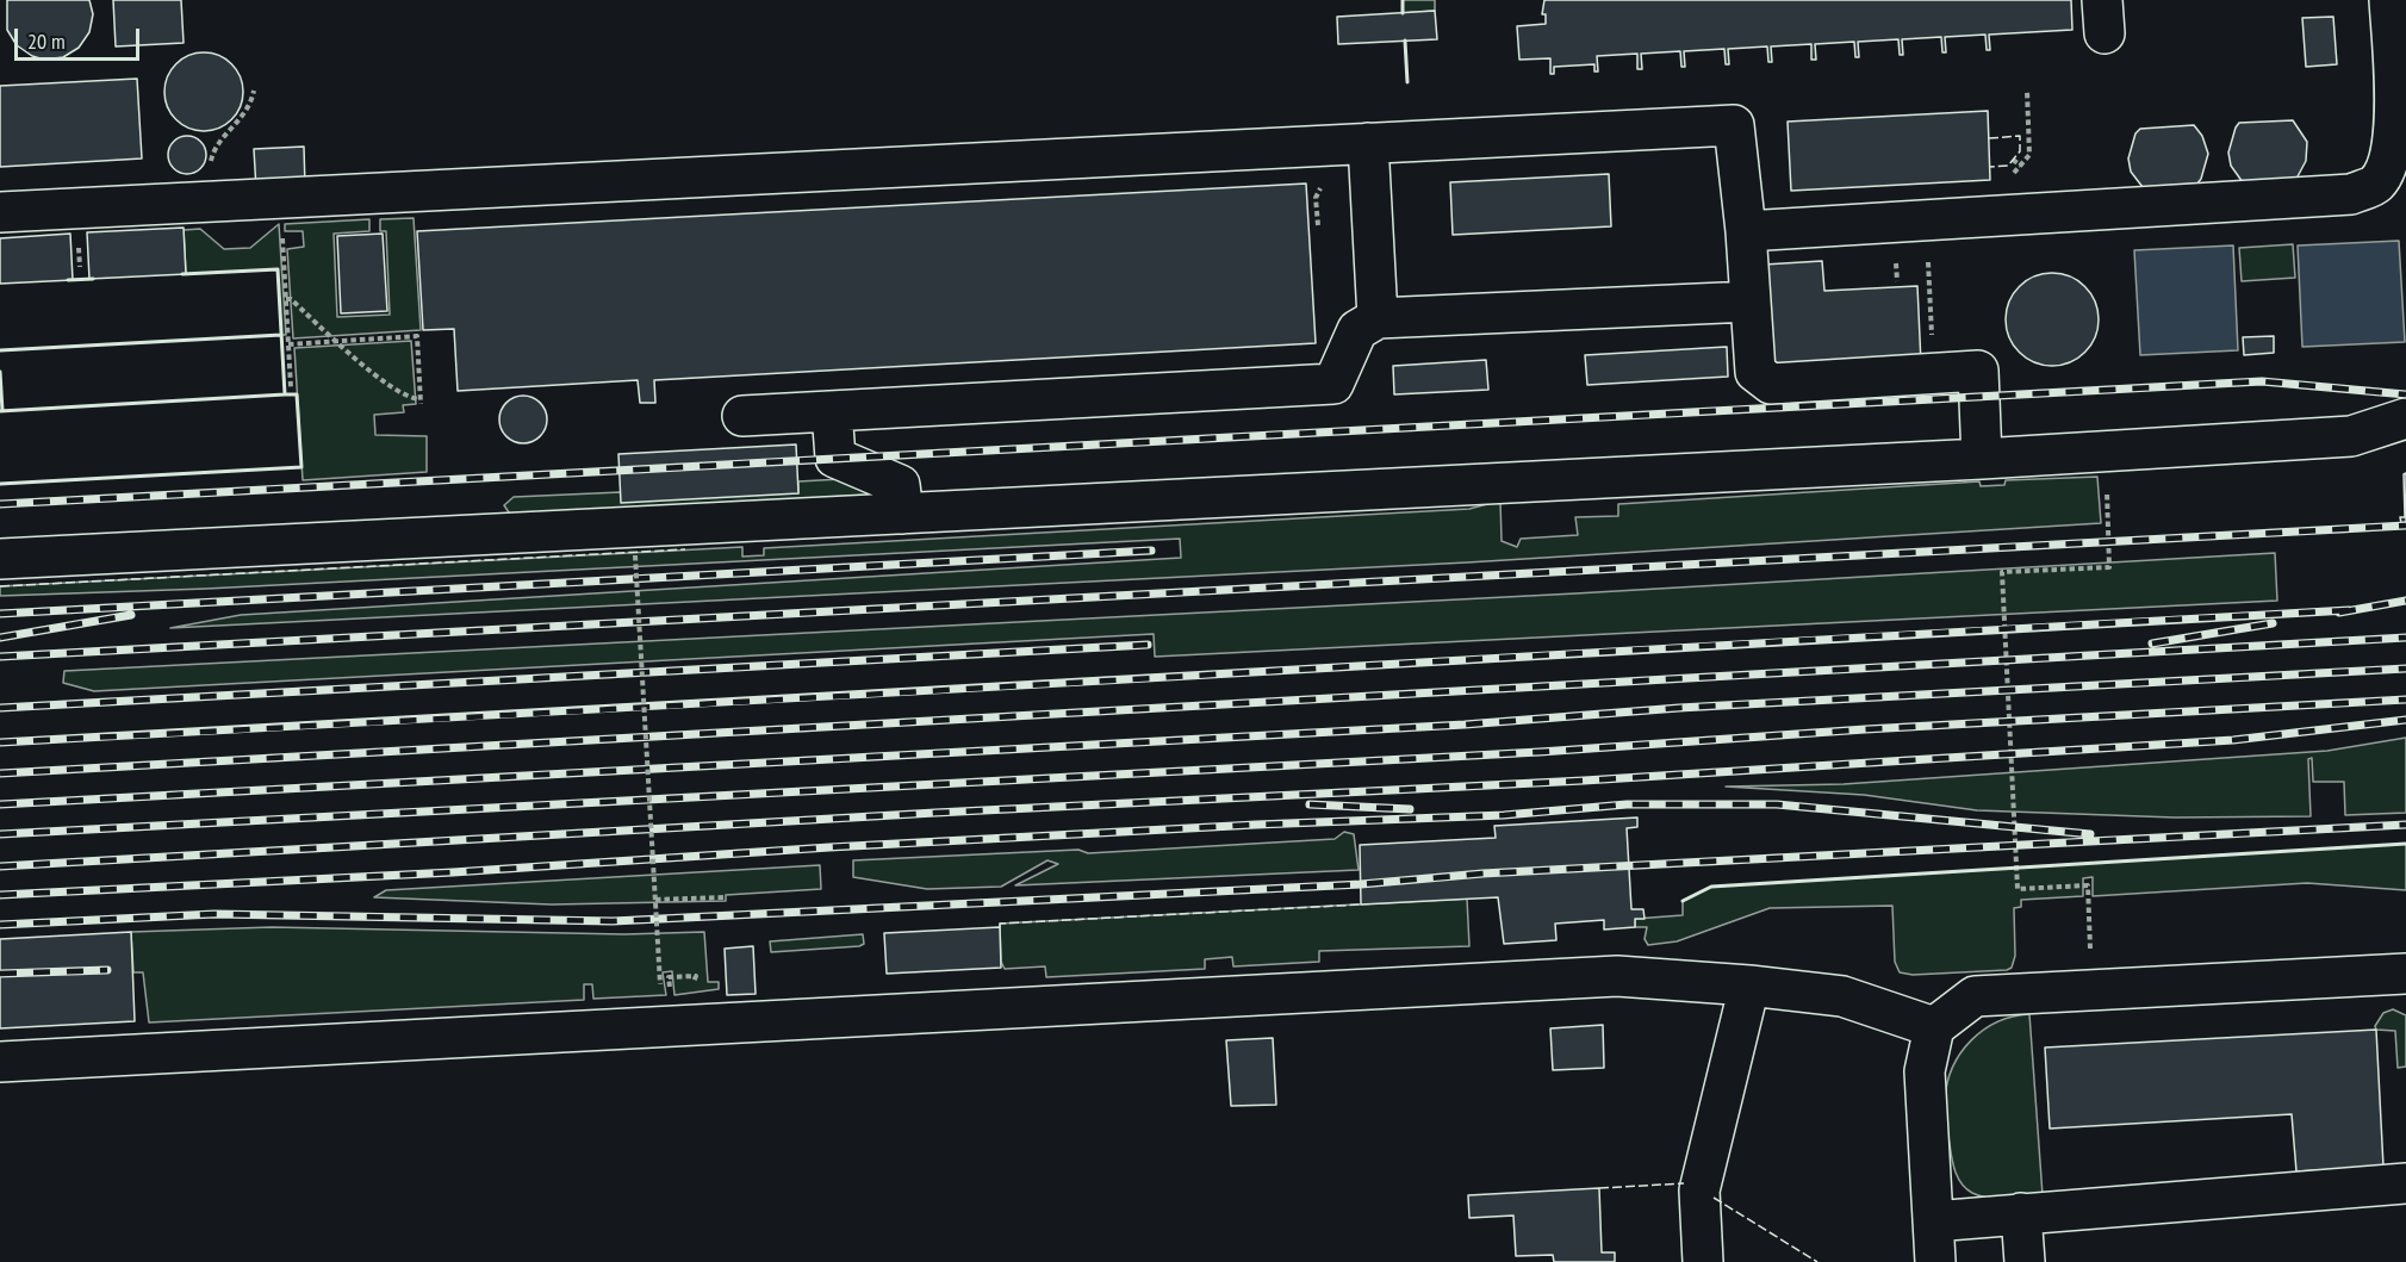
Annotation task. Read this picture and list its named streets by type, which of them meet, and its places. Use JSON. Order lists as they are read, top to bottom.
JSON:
{
  "scale_bar": "20 m"
}
